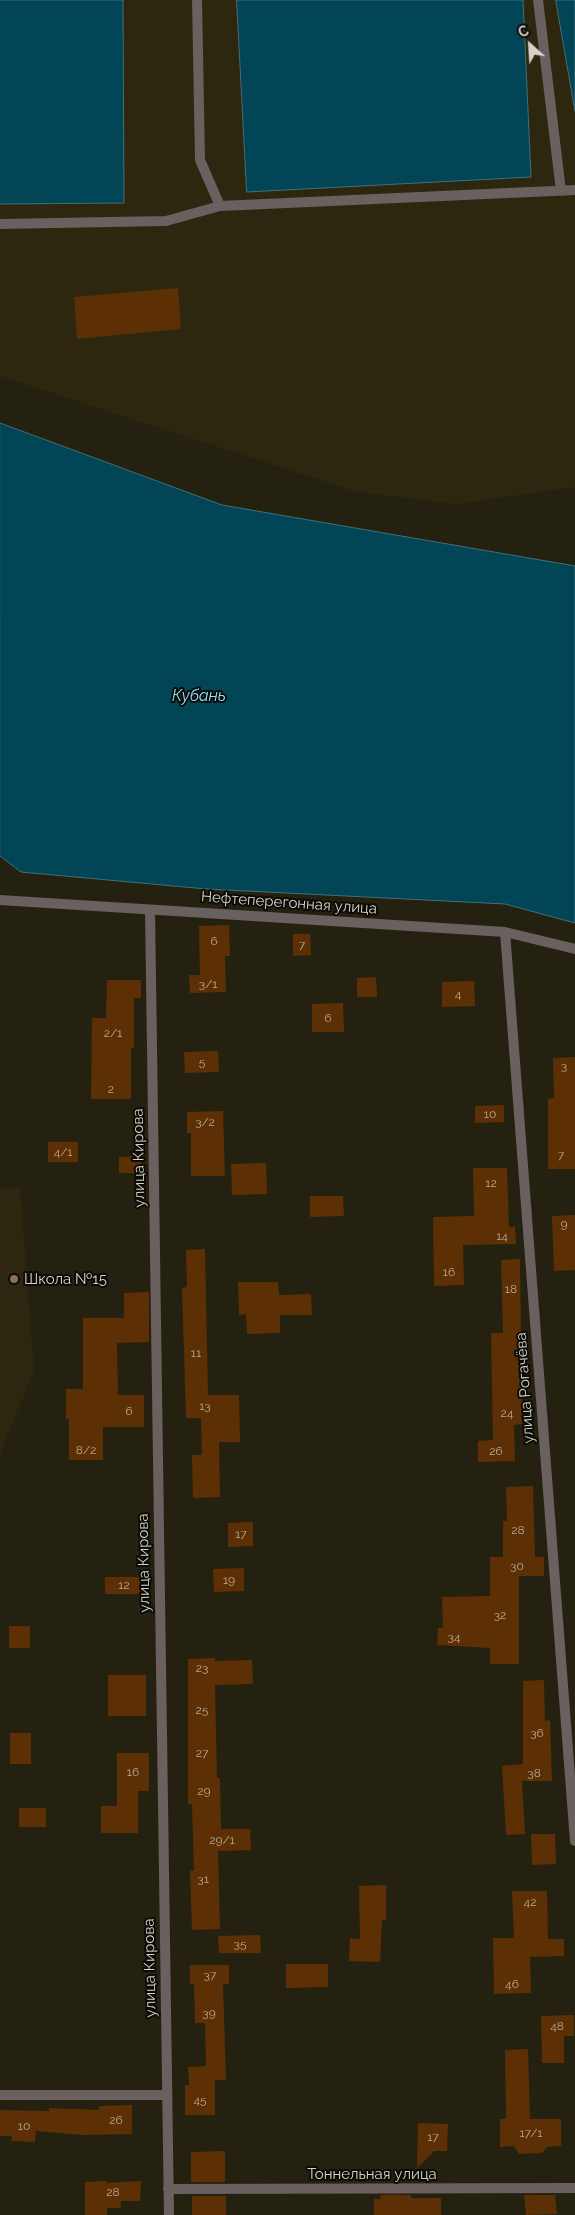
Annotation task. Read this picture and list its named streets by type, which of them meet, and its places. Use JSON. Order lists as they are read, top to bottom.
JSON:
{
  "streets": {
    "street": [
      "Нефтеперегонная улица",
      "улица Кирова",
      "улица Рогачёва",
      "Тоннельная улица"
    ]
  },
  "crossings": [
    ["Нефтеперегонная улица", "улица Кирова"],
    ["Нефтеперегонная улица", "улица Рогачёва"],
    ["улица Кирова", "Тоннельная улица"]
  ],
  "water": ["Кубань"],
  "places": ["Школа №15"],
  "house_numbers": [
    "6",
    "7",
    "3/1",
    "4",
    "6",
    "2/1",
    "5",
    "3",
    "2",
    "10",
    "3/2",
    "4/1",
    "7",
    "12",
    "9",
    "14",
    "16",
    "18",
    "11",
    "13",
    "6",
    "24",
    "8/2",
    "26",
    "28",
    "17",
    "30",
    "19",
    "12",
    "32",
    "34",
    "23",
    "25",
    "36",
    "27",
    "16",
    "38",
    "29",
    "29/1",
    "31",
    "42",
    "35",
    "37",
    "46",
    "39",
    "48",
    "45",
    "26",
    "10",
    "17/1",
    "17",
    "28"
  ],
  "north": "top left"
}
